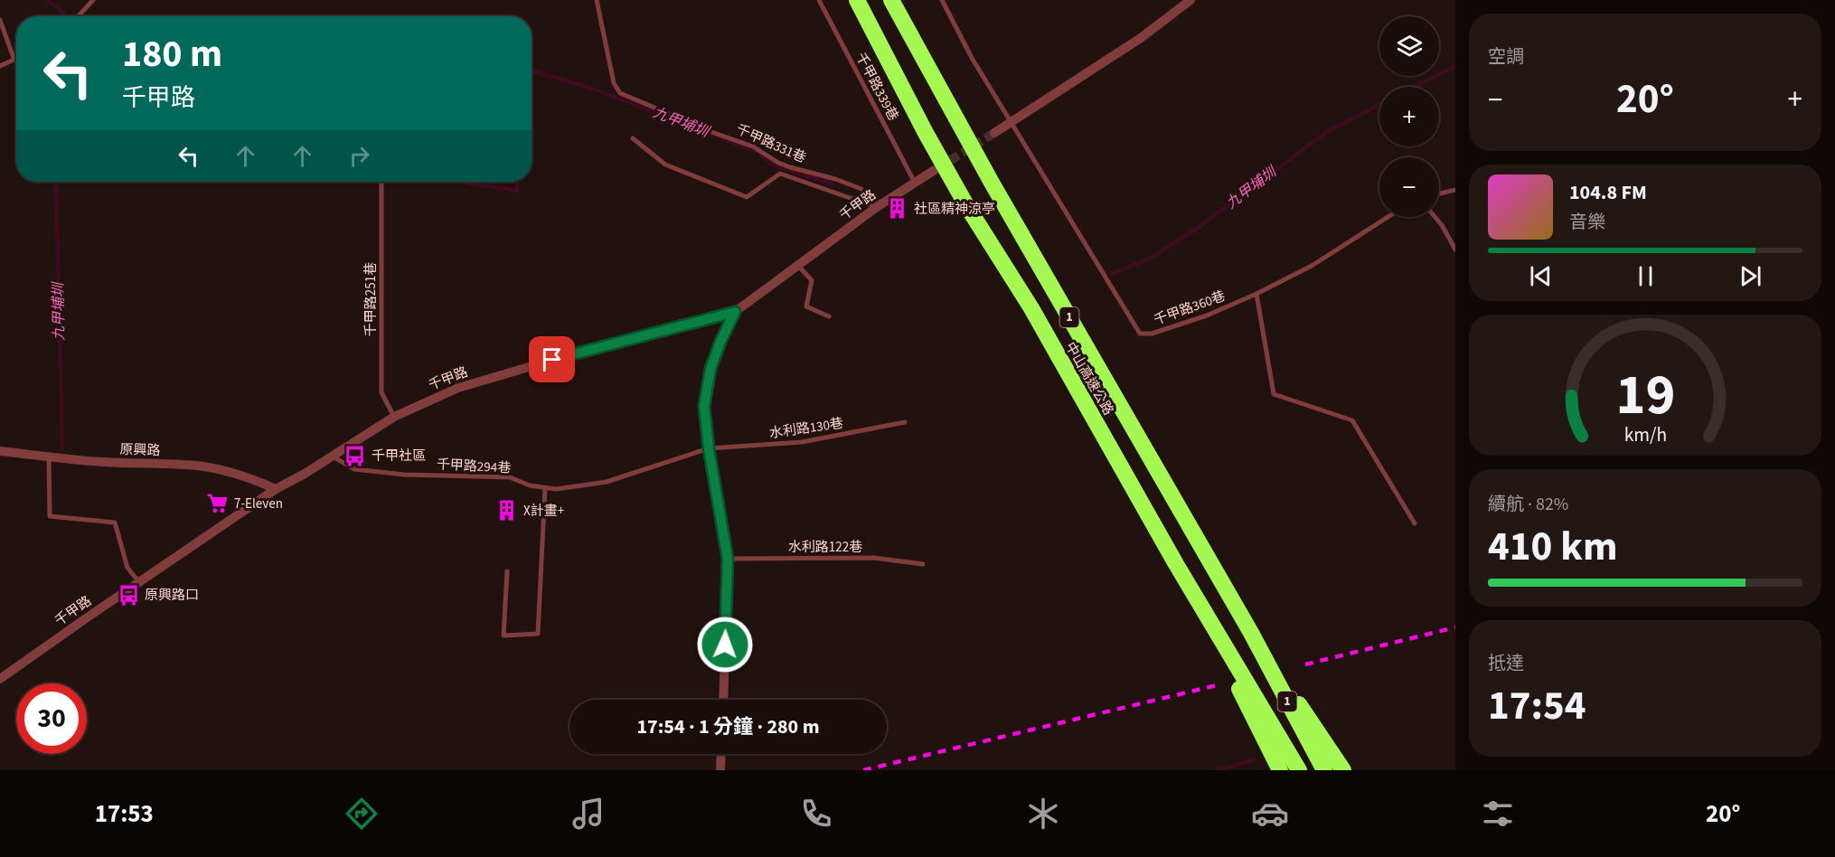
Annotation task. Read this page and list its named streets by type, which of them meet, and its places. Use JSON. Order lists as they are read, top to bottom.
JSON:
{
  "streets": {
    "highway": ["1", "中山高速公路"],
    "street": ["千甲路", "原興路"],
    "lane": [
      "千甲路339巷",
      "千甲路331巷",
      "千甲路251巷",
      "千甲路360巷",
      "水利路130巷",
      "千甲路294巷",
      "水利路122巷"
    ]
  },
  "crossings": [
    ["千甲路339巷", "千甲路"],
    ["千甲路331巷", "千甲路"],
    ["千甲路", "千甲路251巷"],
    ["千甲路", "原興路"],
    ["千甲路", "千甲路294巷"],
    ["水利路130巷", "千甲路294巷"]
  ],
  "water": ["九甲埔圳"],
  "places": {
    "building": ["社區精神涼亭", "X計畫+"],
    "bus stop": ["千甲社區", "原興路口"],
    "supermarket": ["7-Eleven"]
  },
  "page": {
    "tile": [
      "空調",
      ["續航 · 82%", "410 km"],
      ["抵達", "17:54"]
    ],
    "map_buttons": ["+", "−"],
    "turn": ["180 m", "千甲路"],
    "heat": ["−", "20°", "+"],
    "song": ["104.8 FM", "音樂"],
    "limit": "30",
    "trip": "17:54 · 1 分鐘 · 280 m",
    "tabs": ["17:53", "20°"],
    "gauge": ["19", "km/h"]
  }
}
